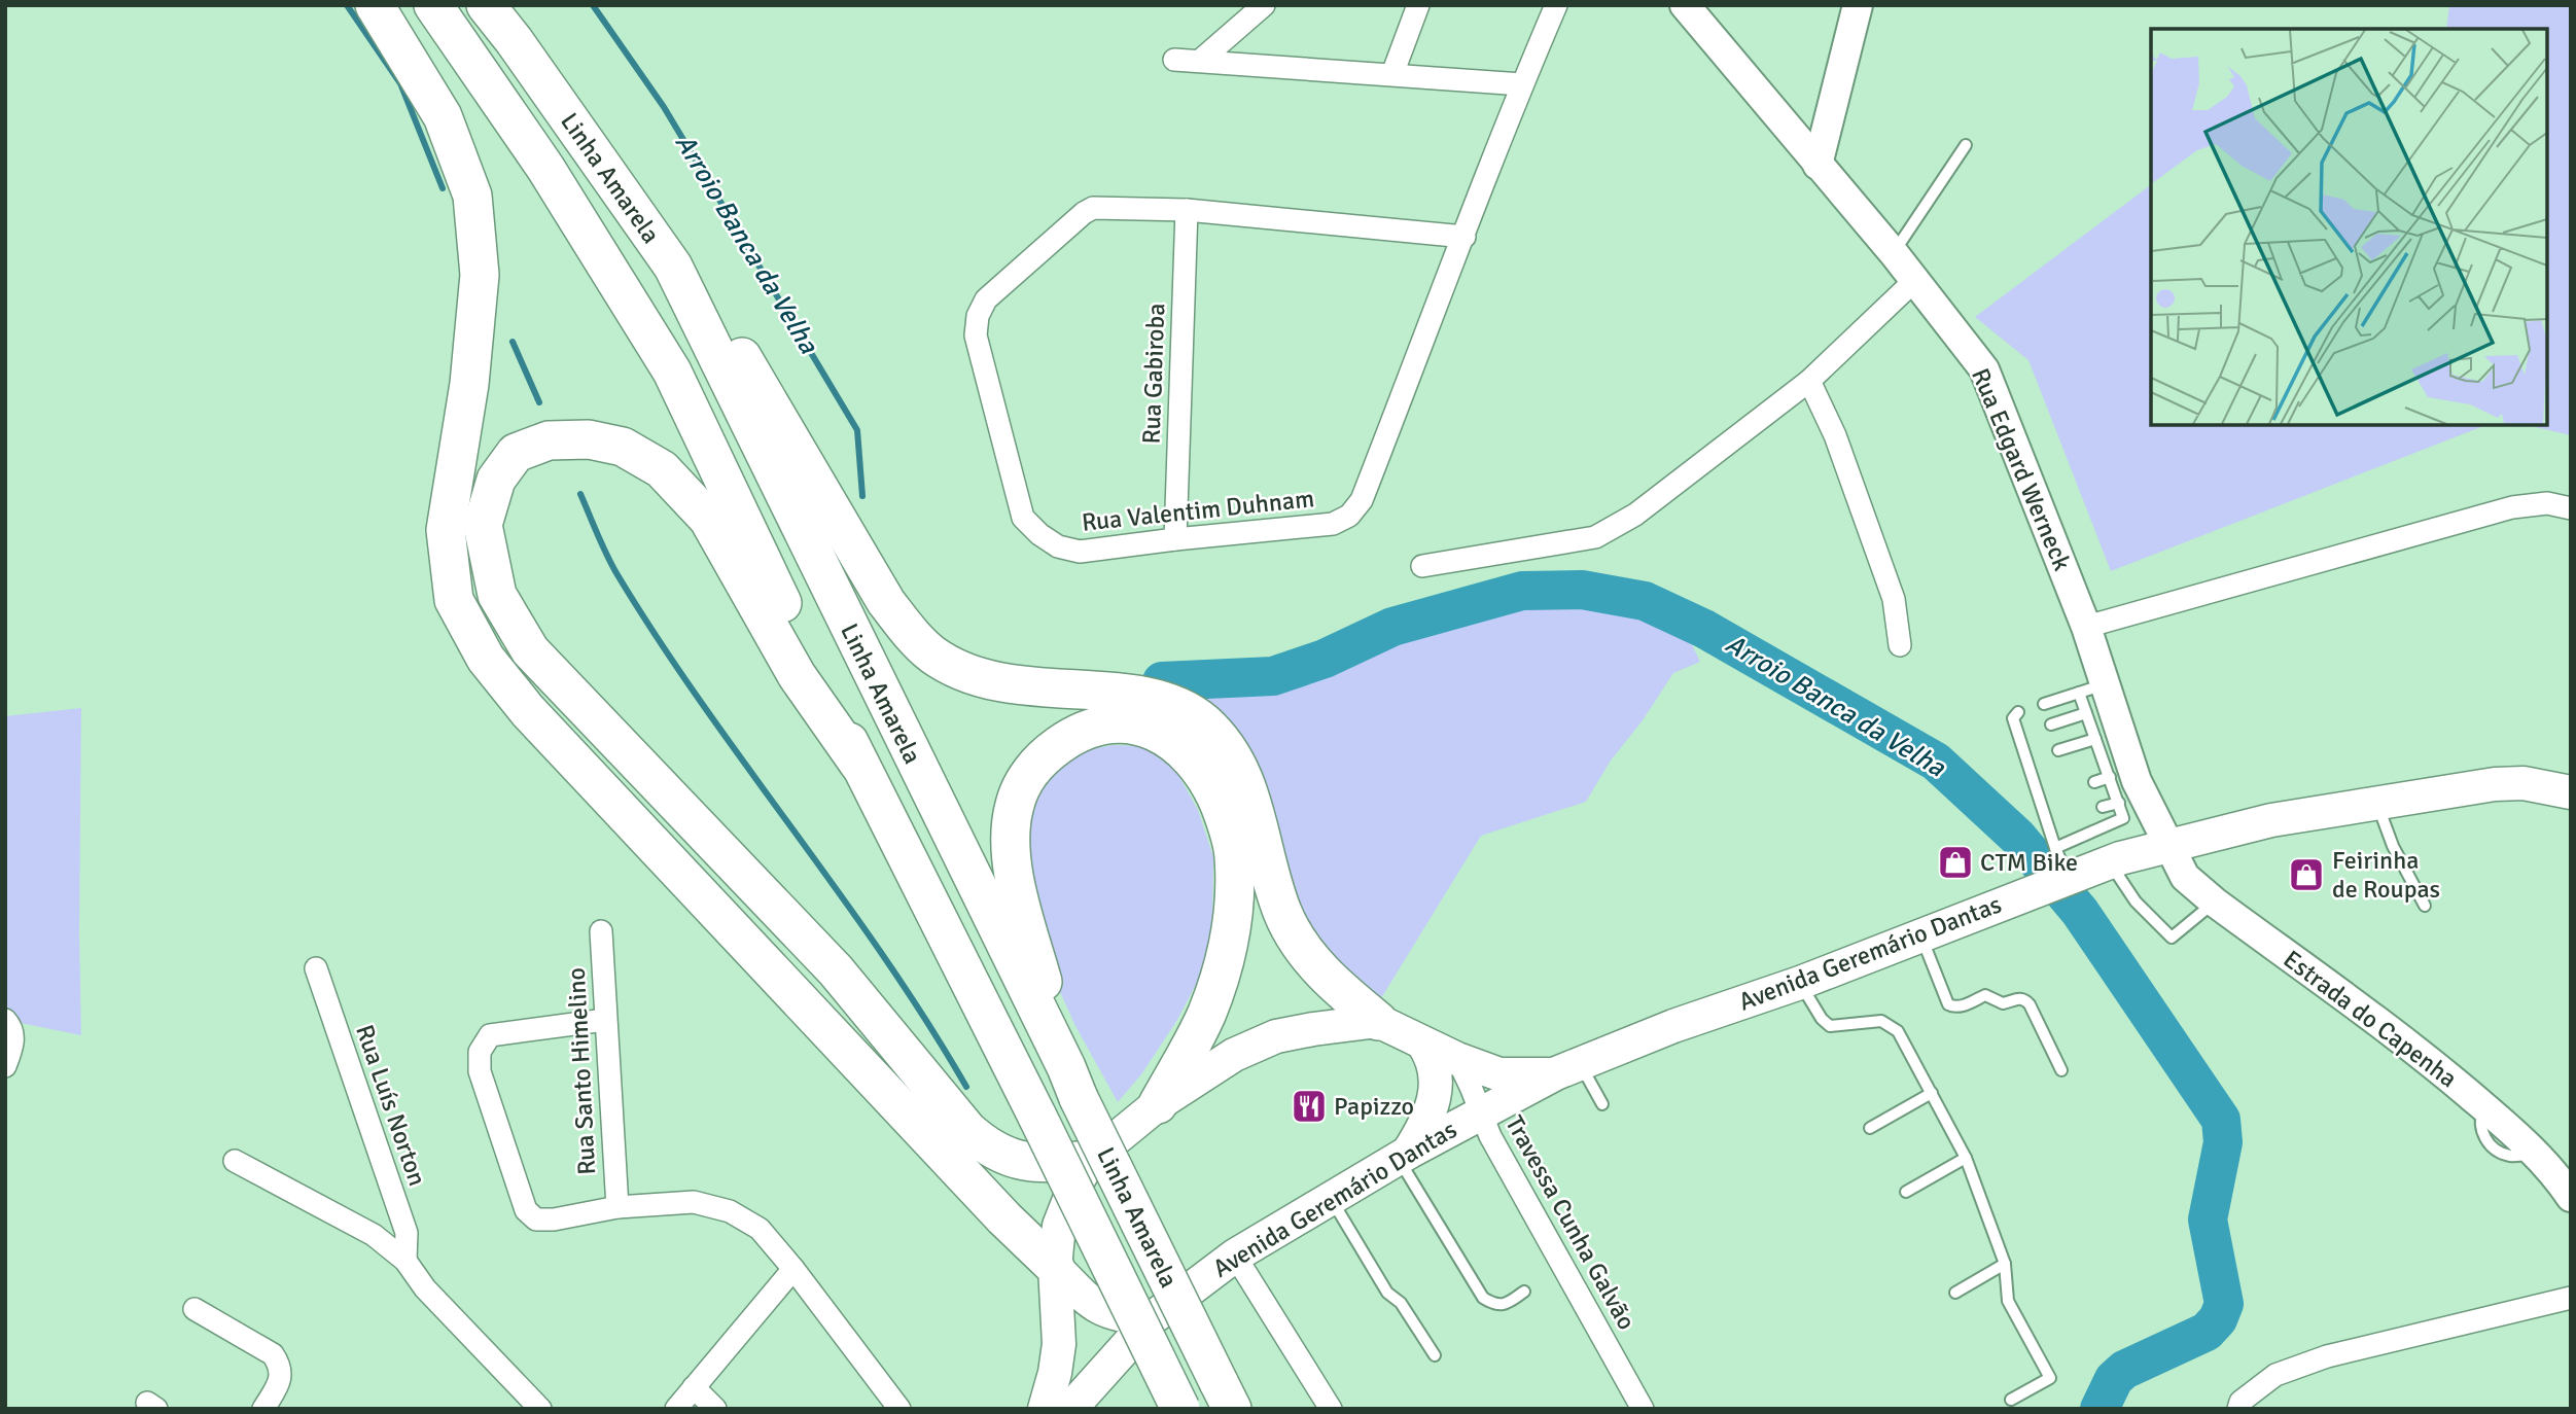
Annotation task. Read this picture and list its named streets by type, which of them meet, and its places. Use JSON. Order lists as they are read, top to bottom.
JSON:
{
  "streets": {
    "highway": ["Linha Amarela"],
    "main road": ["Avenida Geremário Dantas"],
    "street": [
      "Rua Gabiroba",
      "Rua Edgard Werneck",
      "Rua Valentim Duhnam",
      "Estrada do Capenha",
      "Rua Santo Himelino",
      "Rua Luís Norton",
      "Travessa Cunha Galvão"
    ]
  },
  "crossings": [
    ["Rua Gabiroba", "Rua Valentim Duhnam"],
    ["Rua Edgard Werneck", "Avenida Geremário Dantas"],
    ["Rua Edgard Werneck", "Estrada do Capenha"],
    ["Avenida Geremário Dantas", "Estrada do Capenha"],
    ["Avenida Geremário Dantas", "Travessa Cunha Galvão"]
  ],
  "water": ["Arroio Banca da Velha"],
  "places": {
    "shop": ["CTM Bike", "Feirinha de Roupas"],
    "restaurant": ["Papizzo"]
  }
}
